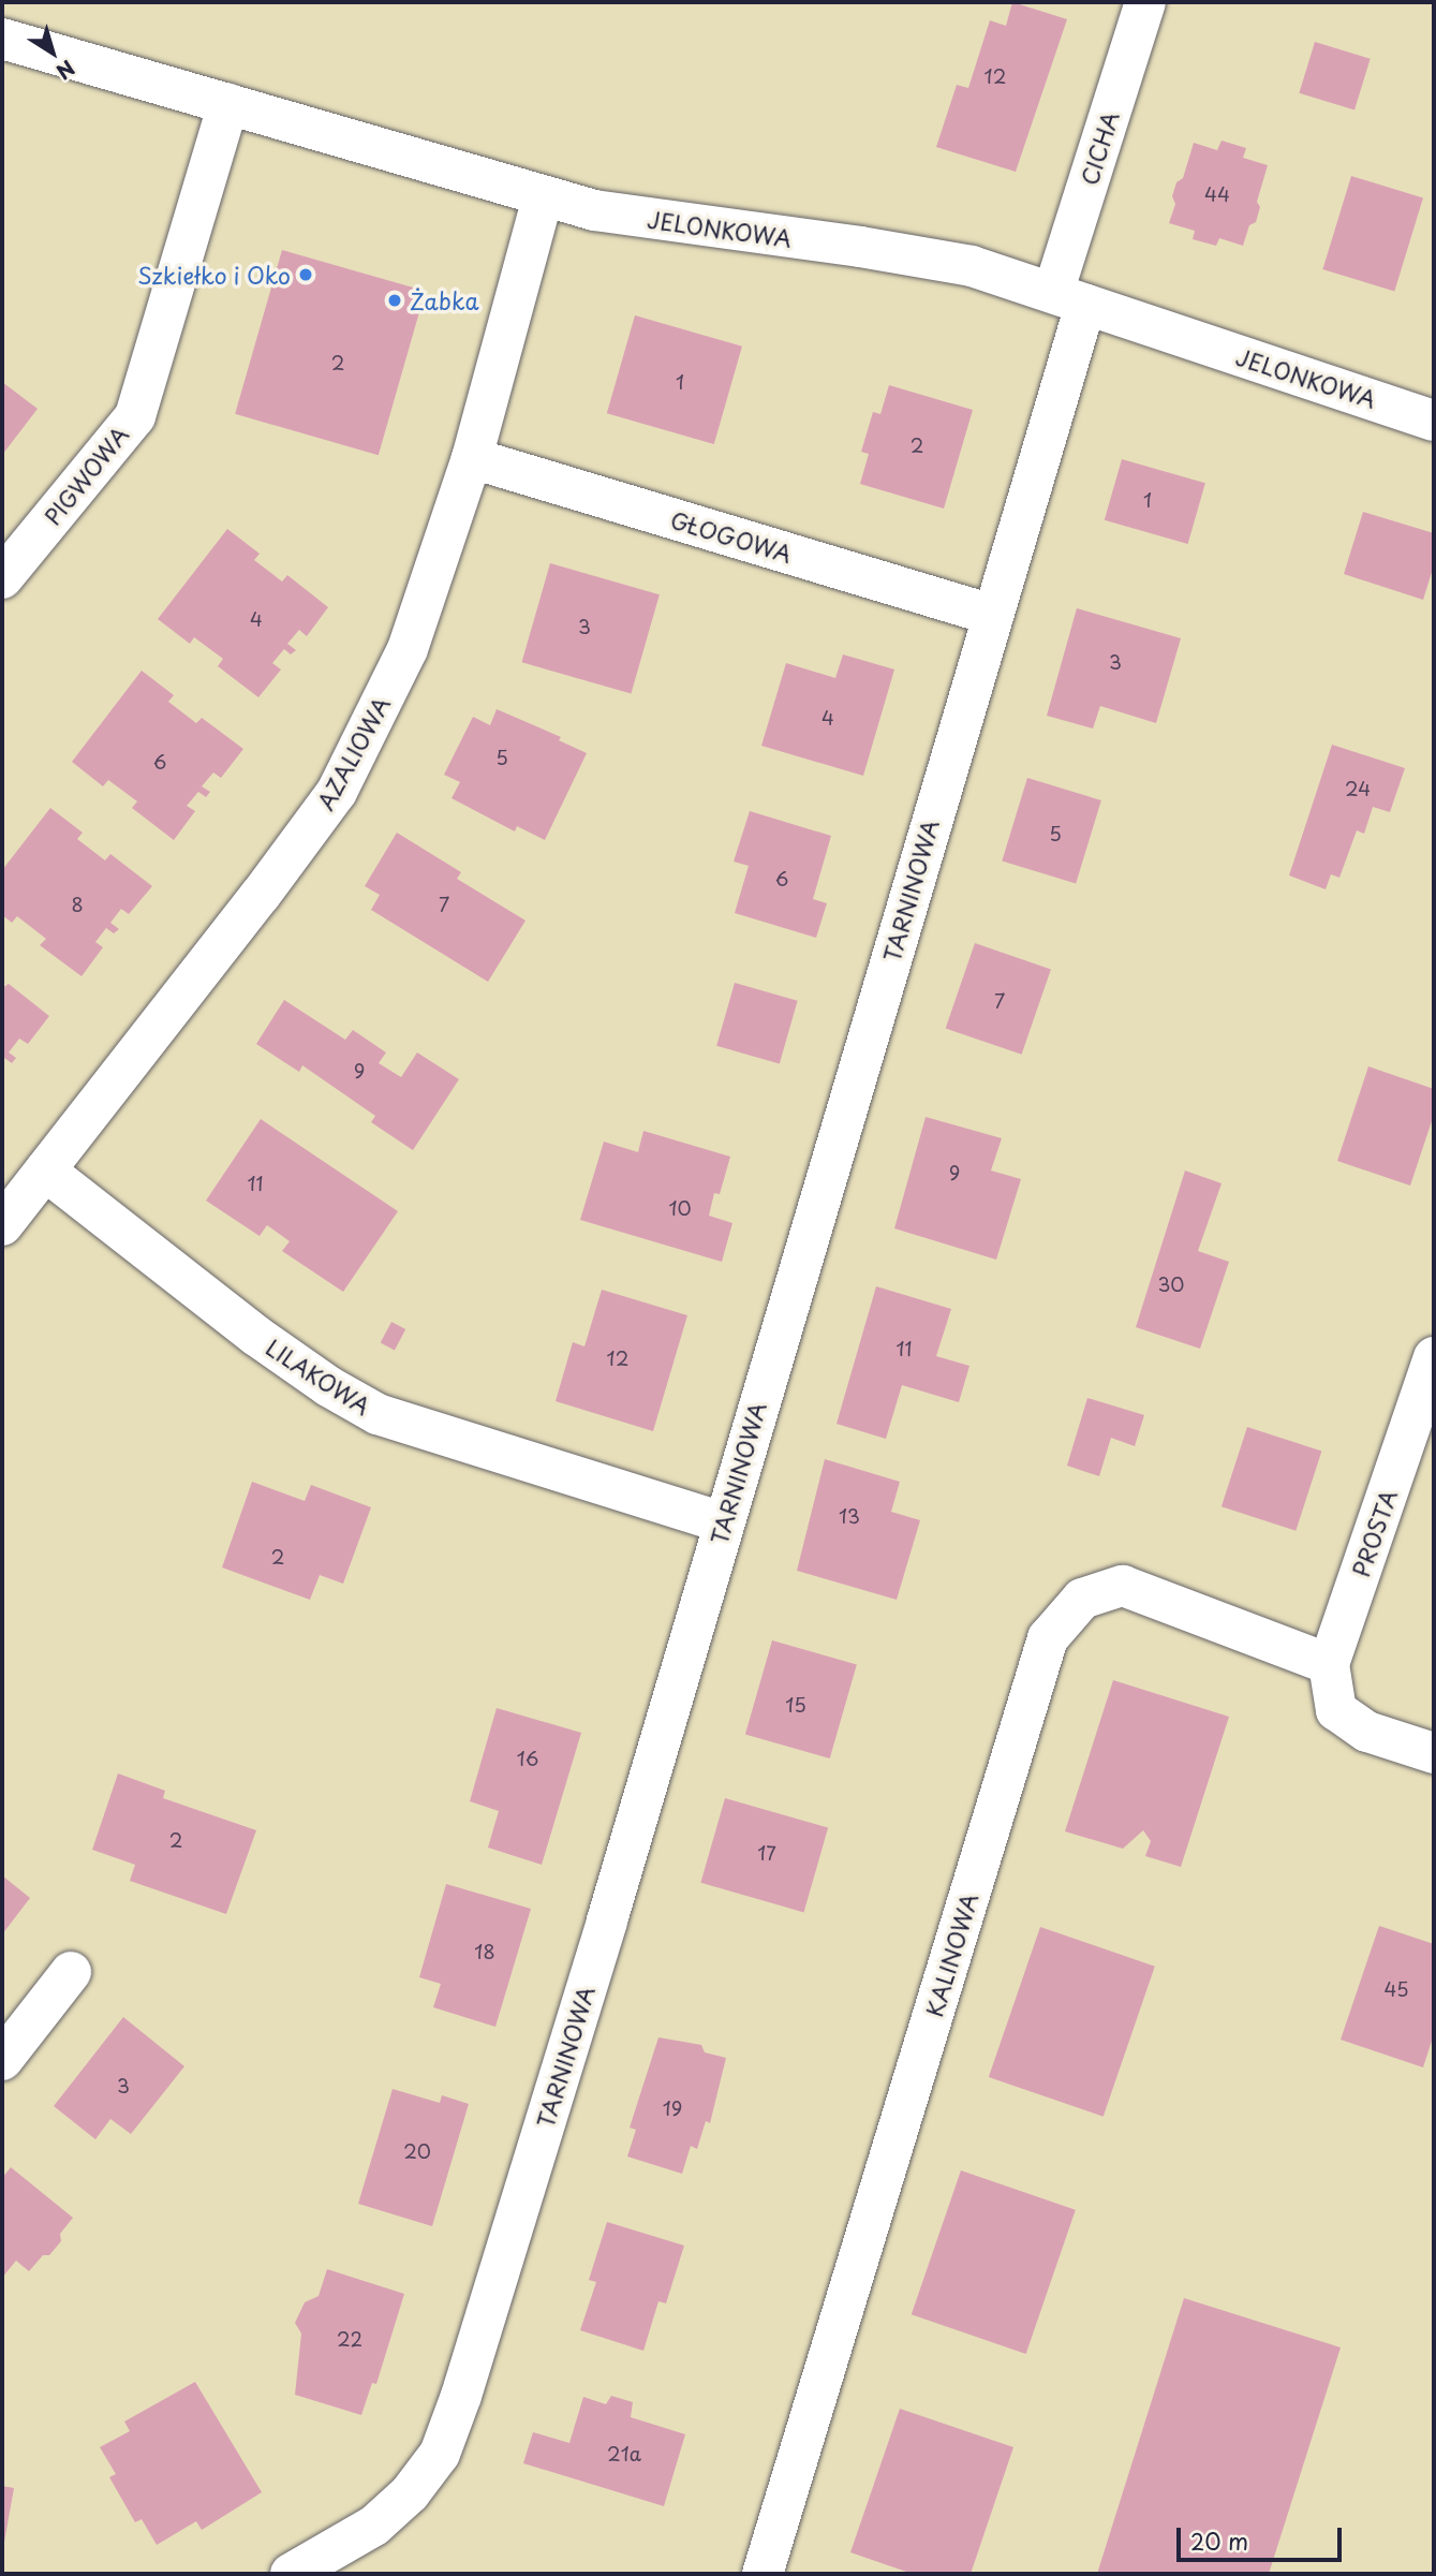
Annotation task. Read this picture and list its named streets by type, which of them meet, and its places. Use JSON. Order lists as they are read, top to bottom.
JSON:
{
  "streets": {
    "street": [
      "CICHA",
      "JELONKOWA",
      "PIGWOWA",
      "GŁOGOWA",
      "AZALIOWA",
      "TARNINOWA",
      "LILAKOWA",
      "PROSTA",
      "KALINOWA"
    ]
  },
  "crossings": [
    ["CICHA", "JELONKOWA"],
    ["CICHA", "TARNINOWA"],
    ["JELONKOWA", "PIGWOWA"],
    ["JELONKOWA", "AZALIOWA"],
    ["JELONKOWA", "TARNINOWA"],
    ["GŁOGOWA", "AZALIOWA"],
    ["GŁOGOWA", "TARNINOWA"],
    ["AZALIOWA", "LILAKOWA"],
    ["TARNINOWA", "LILAKOWA"],
    ["PROSTA", "KALINOWA"]
  ],
  "places": ["Szkiełko i Oko", "Żabka"],
  "house_numbers": [
    "12",
    "44",
    "2",
    "1",
    "2",
    "1",
    "4",
    "3",
    "3",
    "4",
    "5",
    "6",
    "24",
    "5",
    "6",
    "8",
    "7",
    "7",
    "9",
    "9",
    "11",
    "10",
    "30",
    "11",
    "12",
    "13",
    "2",
    "15",
    "16",
    "2",
    "17",
    "18",
    "45",
    "3",
    "19",
    "20",
    "22",
    "21a"
  ],
  "scale_bar": "20 m",
  "north": "bottom right"
}
